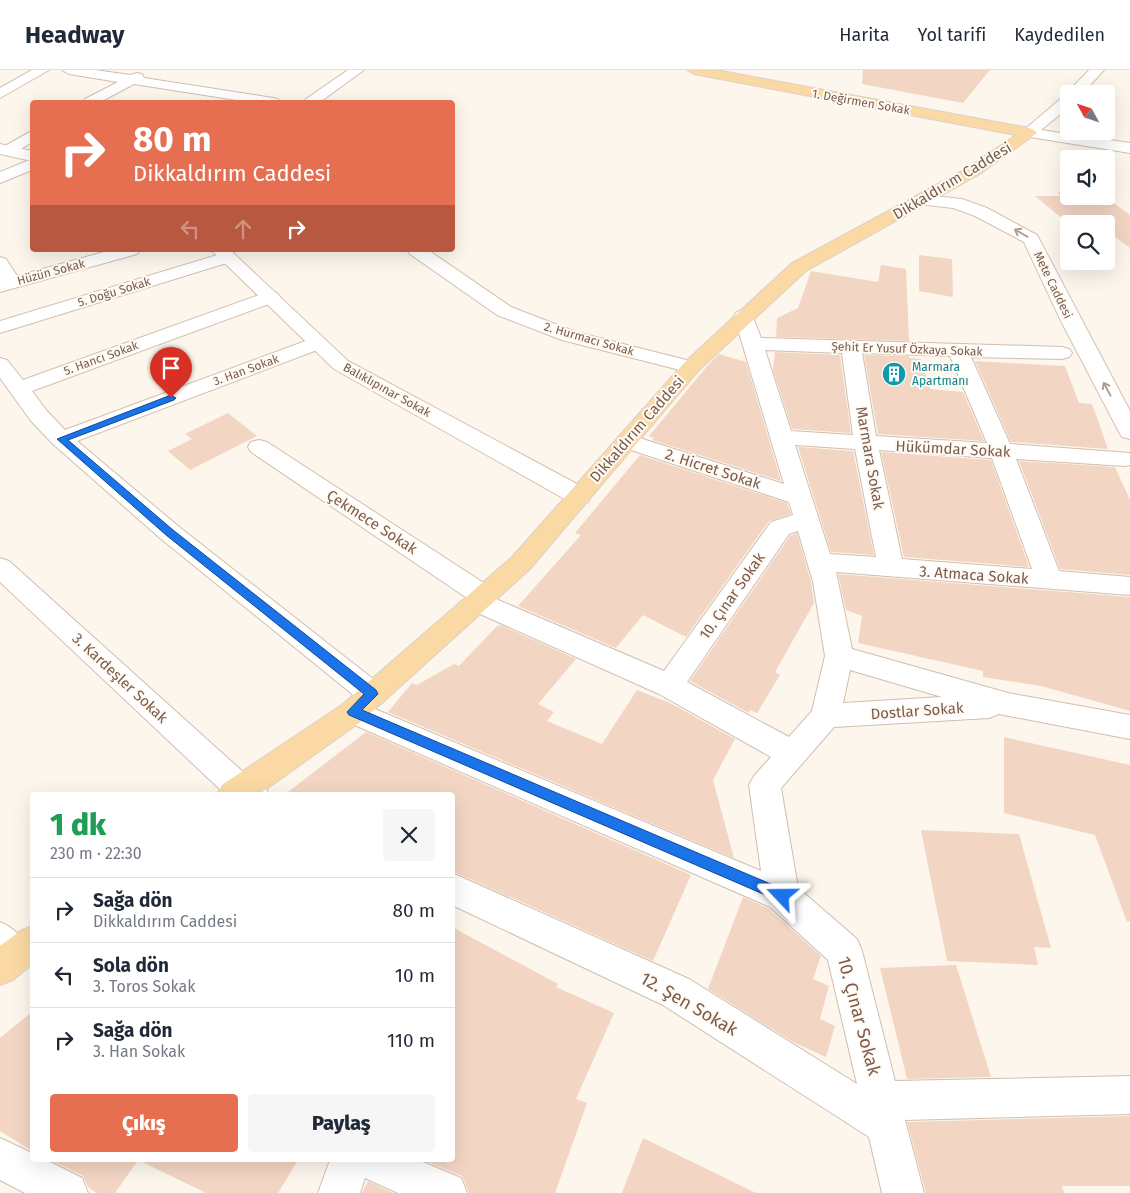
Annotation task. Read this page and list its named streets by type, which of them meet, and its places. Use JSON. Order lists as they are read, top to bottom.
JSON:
{
  "streets": {
    "main road": ["1. Değirmen Sokak", "Dikkaldırım Caddesi"],
    "street": [
      "Hüzün Sokak",
      "Mete Caddesi",
      "5. Doğu Sokak",
      "2. Hurmacı Sokak",
      "Şehit Er Yusuf Özkaya Sokak",
      "5. Hancı Sokak",
      "3. Han Sokak",
      "Balıklıpınar Sokak",
      "Hükümdar Sokak",
      "Marmara Sokak",
      "2. Hicret Sokak",
      "Çekmece Sokak",
      "3. Atmaca Sokak",
      "10. Çınar Sokak",
      "3. Kardeşler Sokak",
      "Dostlar Sokak",
      "12. Şen Sokak"
    ]
  },
  "crossings": [
    ["1. Değirmen Sokak", "Dikkaldırım Caddesi"],
    ["Dikkaldırım Caddesi", "Mete Caddesi"],
    ["Dikkaldırım Caddesi", "2. Hurmacı Sokak"],
    ["Dikkaldırım Caddesi", "Balıklıpınar Sokak"],
    ["Dikkaldırım Caddesi", "2. Hicret Sokak"],
    ["Dikkaldırım Caddesi", "Çekmece Sokak"],
    ["5. Doğu Sokak", "Balıklıpınar Sokak"],
    ["Şehit Er Yusuf Özkaya Sokak", "Marmara Sokak"],
    ["5. Hancı Sokak", "Balıklıpınar Sokak"],
    ["3. Han Sokak", "Balıklıpınar Sokak"],
    ["Hükümdar Sokak", "Marmara Sokak"],
    ["Marmara Sokak", "3. Atmaca Sokak"],
    ["2. Hicret Sokak", "10. Çınar Sokak"],
    ["10. Çınar Sokak", "12. Şen Sokak"]
  ],
  "places": {
    "building": ["Marmara Apartmanı"]
  },
  "north": "top left",
  "page": {
    "header": "Headway",
    "nav": ["Harita", "Yol tarifi", "Kaydedilen"],
    "turn": ["80 m", "Dikkaldırım Caddesi"],
    "heading": ["1 dk", "230 m · 22:30"],
    "list": [
      {
        "name": "Sağa dön",
        "note": "Dikkaldırım Caddesi",
        "value": "80 m"
      },
      {
        "name": "Sola dön",
        "note": "3. Toros Sokak",
        "value": "10 m"
      },
      {
        "name": "Sağa dön",
        "note": "3. Han Sokak",
        "value": "110 m"
      }
    ],
    "buttons": ["Çıkış", "Paylaş"]
  }
}
